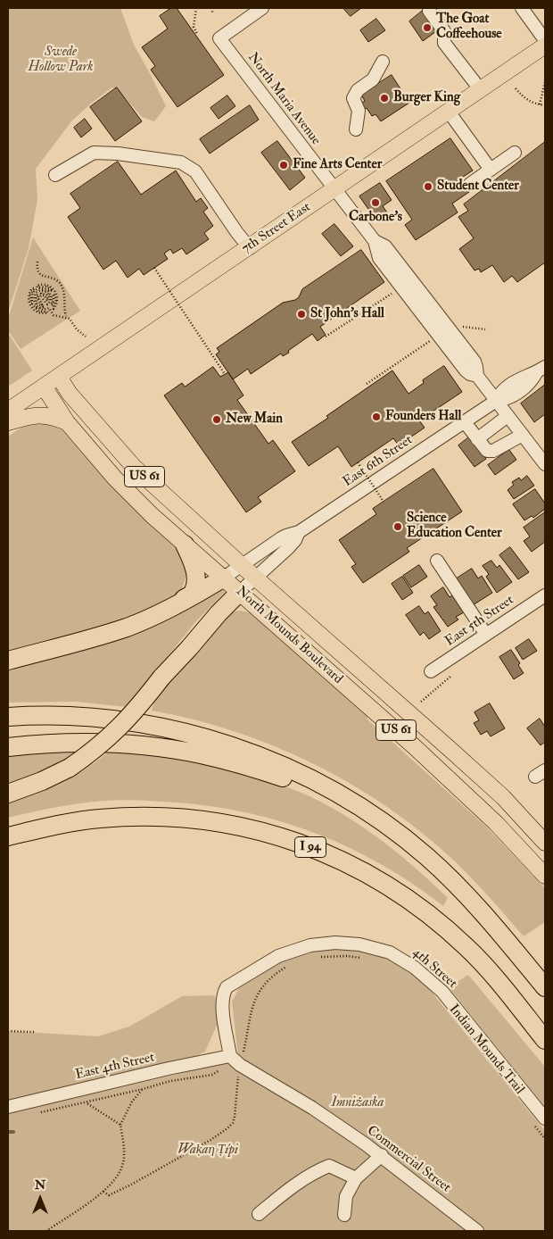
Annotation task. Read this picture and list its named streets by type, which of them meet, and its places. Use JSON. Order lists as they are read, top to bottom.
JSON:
{
  "streets": {
    "highway": ["I 94"],
    "main road": ["7th Street East", "US 61", "North Mounds Boulevard"],
    "street": [
      "North Maria Avenue",
      "East 6th Street",
      "East 5th Street",
      "4th Street",
      "East 4th Street",
      "Commercial Street"
    ]
  },
  "crossings": [
    ["North Maria Avenue", "7th Street East"],
    ["North Maria Avenue", "East 6th Street"],
    ["7th Street East", "North Mounds Boulevard"],
    ["East 6th Street", "North Mounds Boulevard"],
    ["4th Street", "East 4th Street"],
    ["4th Street", "Commercial Street"],
    ["East 4th Street", "Commercial Street"]
  ],
  "parks": ["Swede Hollow Park", "Imniżaska", "Waḳaƞ Ṭípi"],
  "places": [
    "The Goat Coffeehouse",
    "Burger King",
    "Fine Arts Center",
    "Student Center",
    "Carbone's",
    "St John's Hall",
    "Founders Hall",
    "New Main",
    "Science Education Center"
  ],
  "north": "top"
}
